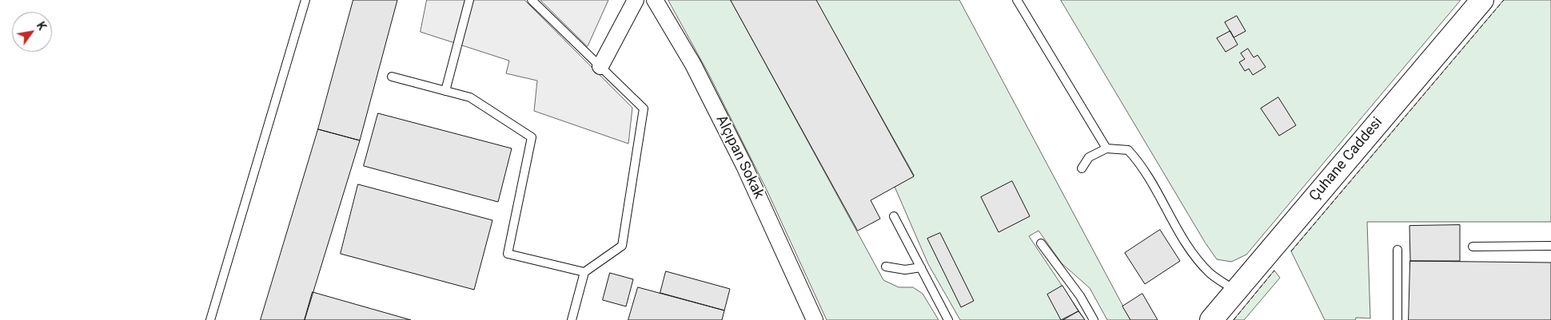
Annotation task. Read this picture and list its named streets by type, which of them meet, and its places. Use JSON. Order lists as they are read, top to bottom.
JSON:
{
  "streets": {
    "main road": ["Çuhane Caddesi"],
    "street": ["Alçıpan Sokak"]
  },
  "north": "top right"
}
